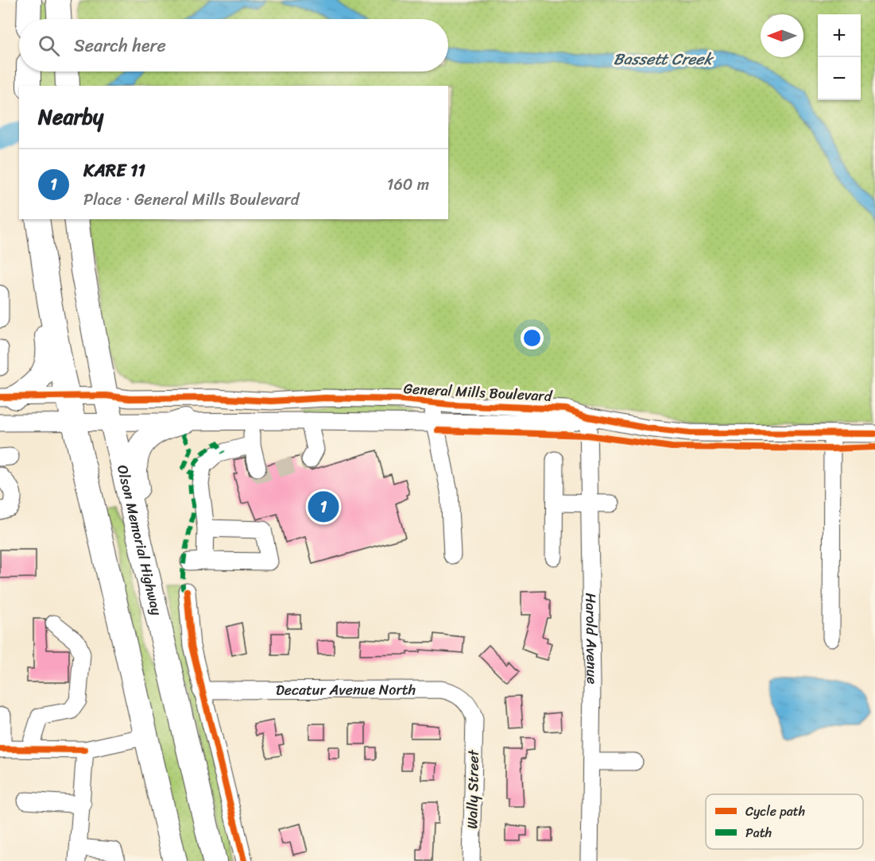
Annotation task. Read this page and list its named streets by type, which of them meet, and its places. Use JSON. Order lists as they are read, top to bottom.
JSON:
{
  "streets": {
    "highway": ["Olson Memorial Highway"],
    "street": [
      "General Mills Boulevard",
      "Harold Avenue",
      "Decatur Avenue North",
      "Wally Street"
    ]
  },
  "crossings": [
    ["General Mills Boulevard", "Olson Memorial Highway"],
    ["General Mills Boulevard", "Harold Avenue"],
    ["Decatur Avenue North", "Wally Street"]
  ],
  "water": ["Bassett Creek"],
  "legend": ["Cycle path", "Path"],
  "north": "left",
  "page": {
    "map_buttons": ["+", "−"],
    "search": "Search here",
    "heading": "Nearby",
    "list": [
      {
        "mark": "1",
        "name": "KARE 11",
        "note": "Place · General Mills Boulevard",
        "value": "160 m"
      }
    ],
    "pins": "1"
  }
}
